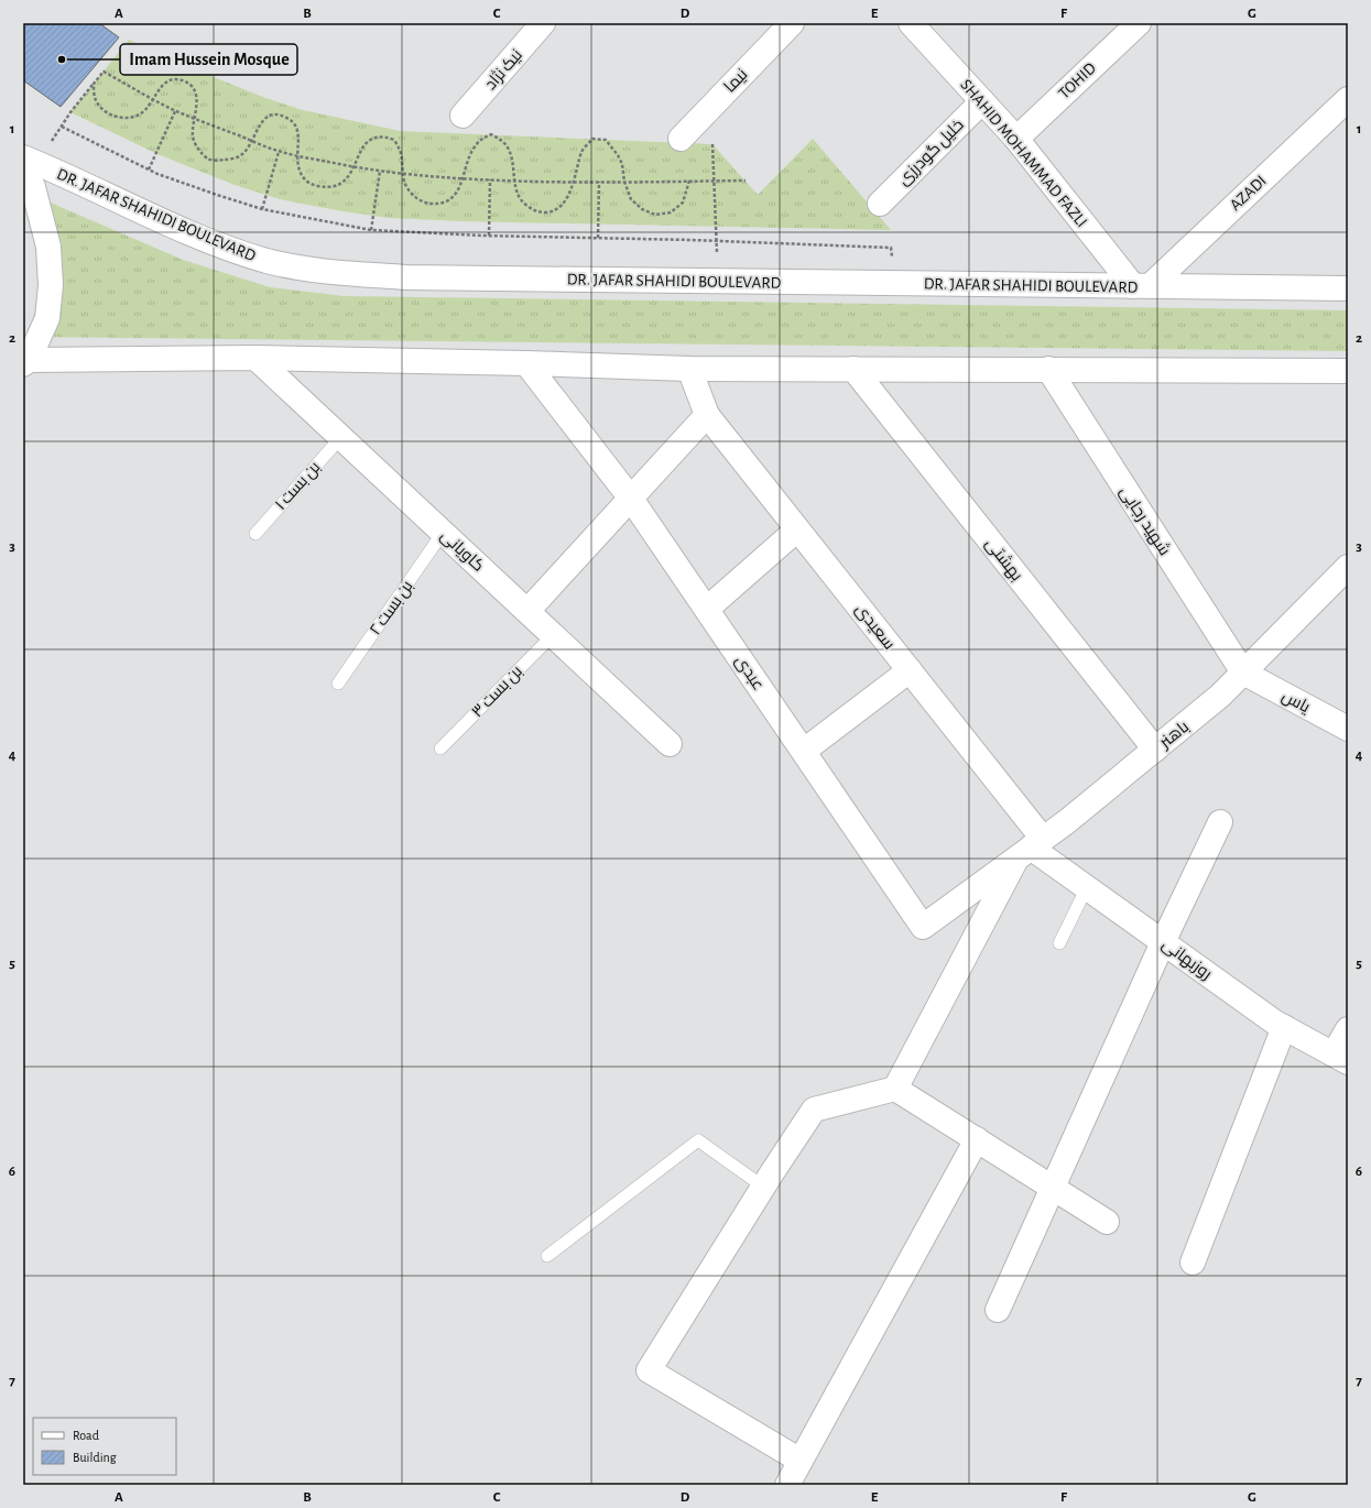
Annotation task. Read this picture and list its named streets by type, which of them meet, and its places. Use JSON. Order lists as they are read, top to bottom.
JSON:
{
  "streets": {
    "street": [
      "نیک نژاد",
      "نیما",
      "TOHID",
      "خلیل گودرزی",
      "SHAHID MOHAMMAD FAZLI",
      "AZADI",
      "DR. JAFAR SHAHIDI BOULEVARD",
      "شهید رجایی",
      "کاویانی",
      "بهشتی",
      "سعیدی",
      "عبدی",
      "یاس",
      "باهنر",
      "روزبهانی"
    ],
    "lane": ["بن بست ۱", "بن بست ۲", "بن بست ۳"]
  },
  "crossings": [
    ["TOHID", "SHAHID MOHAMMAD FAZLI"],
    ["خلیل گودرزی", "SHAHID MOHAMMAD FAZLI"],
    ["SHAHID MOHAMMAD FAZLI", "AZADI"],
    ["SHAHID MOHAMMAD FAZLI", "DR. JAFAR SHAHIDI BOULEVARD"],
    ["AZADI", "DR. JAFAR SHAHIDI BOULEVARD"],
    ["بن بست ۱", "کاویانی"],
    ["شهید رجایی", "یاس"],
    ["شهید رجایی", "باهنر"],
    ["کاویانی", "بن بست ۲"],
    ["کاویانی", "بن بست ۳"],
    ["بهشتی", "باهنر"],
    ["سعیدی", "باهنر"],
    ["سعیدی", "روزبهانی"],
    ["عبدی", "باهنر"],
    ["یاس", "باهنر"],
    ["باهنر", "روزبهانی"]
  ],
  "places": ["Imam Hussein Mosque"],
  "legend": ["Road", "Building"],
  "grid": {
    "columns": [
      "A",
      "B",
      "C",
      "D",
      "E",
      "F",
      "G"
    ],
    "rows": [
      "1",
      "2",
      "3",
      "4",
      "5",
      "6",
      "7"
    ]
  }
}
